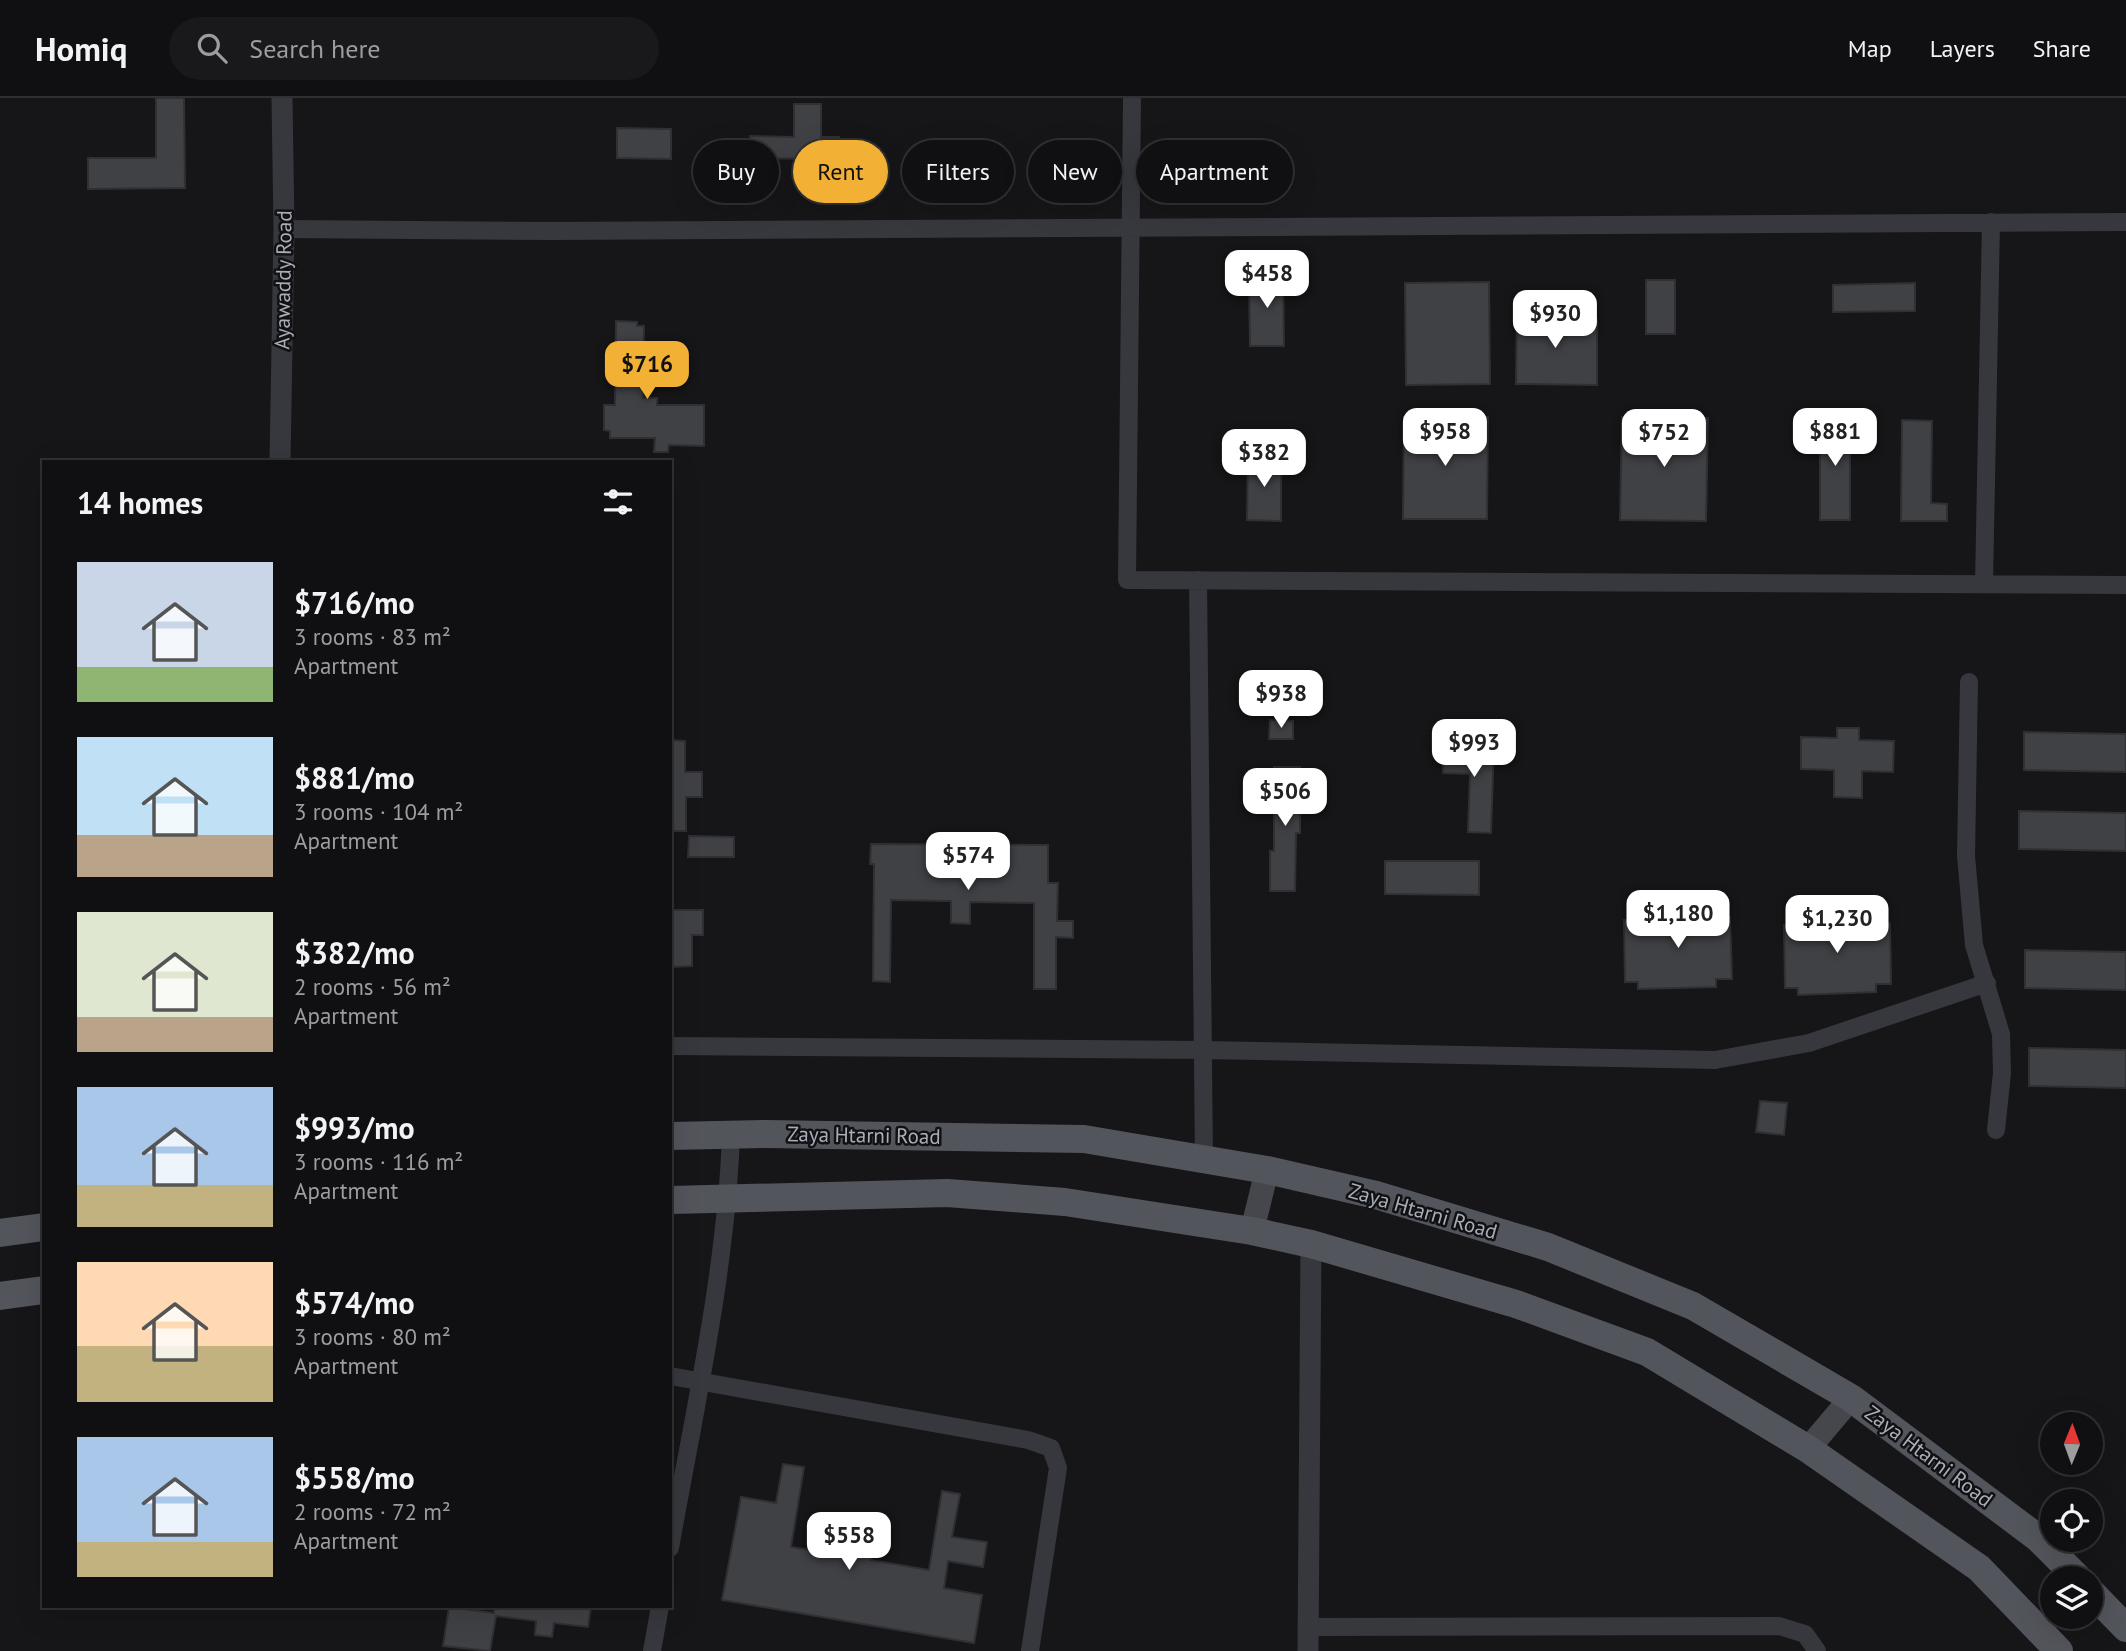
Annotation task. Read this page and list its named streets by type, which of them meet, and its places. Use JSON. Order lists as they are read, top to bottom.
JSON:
{
  "streets": {
    "main road": ["Zaya Htarni Road"],
    "street": ["Ayawaddy Road"]
  },
  "north": "top",
  "page": {
    "header": "Homiq",
    "search": "Search here",
    "nav": ["Map", "Layers", "Share"],
    "chip": [
      "Buy",
      "Rent",
      "Filters",
      "New",
      "Apartment"
    ],
    "price": [
      "$458",
      "$930",
      "$716",
      "$958",
      "$881",
      "$752",
      "$382",
      "$938",
      "$993",
      "$506",
      "$574",
      "$1,180",
      "$1,230",
      "$558"
    ],
    "heading": "14 homes",
    "list": [
      {
        "name": "$716/mo",
        "note": "3 rooms · 83 m² · Apartment"
      },
      {
        "name": "$881/mo",
        "note": "3 rooms · 104 m² · Apartment"
      },
      {
        "name": "$382/mo",
        "note": "2 rooms · 56 m² · Apartment"
      },
      {
        "name": "$993/mo",
        "note": "3 rooms · 116 m² · Apartment"
      },
      {
        "name": "$574/mo",
        "note": "3 rooms · 80 m² · Apartment"
      },
      {
        "name": "$558/mo",
        "note": "2 rooms · 72 m² · Apartment"
      }
    ]
  }
}
